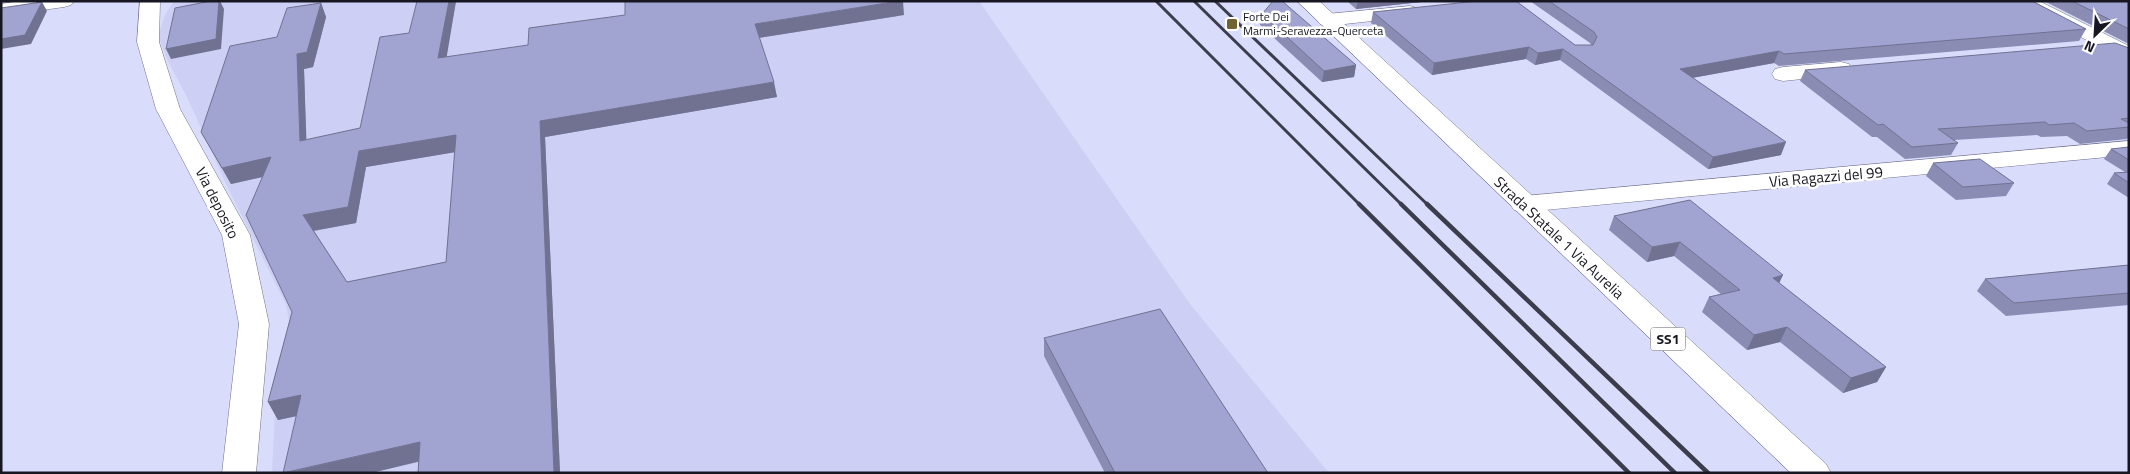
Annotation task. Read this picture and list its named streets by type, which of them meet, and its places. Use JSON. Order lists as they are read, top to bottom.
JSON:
{
  "streets": {
    "street": [
      "Via Ragazzi del 99",
      "Via deposito",
      "Strada Statale 1 Via Aurelia",
      "SS1"
    ]
  },
  "crossings": [
    ["Via Ragazzi del 99", "Strada Statale 1 Via Aurelia"]
  ],
  "places": {
    "transit": ["Forte Dei Marmi-Seravezza-Querceta"]
  },
  "north": "bottom left"
}
